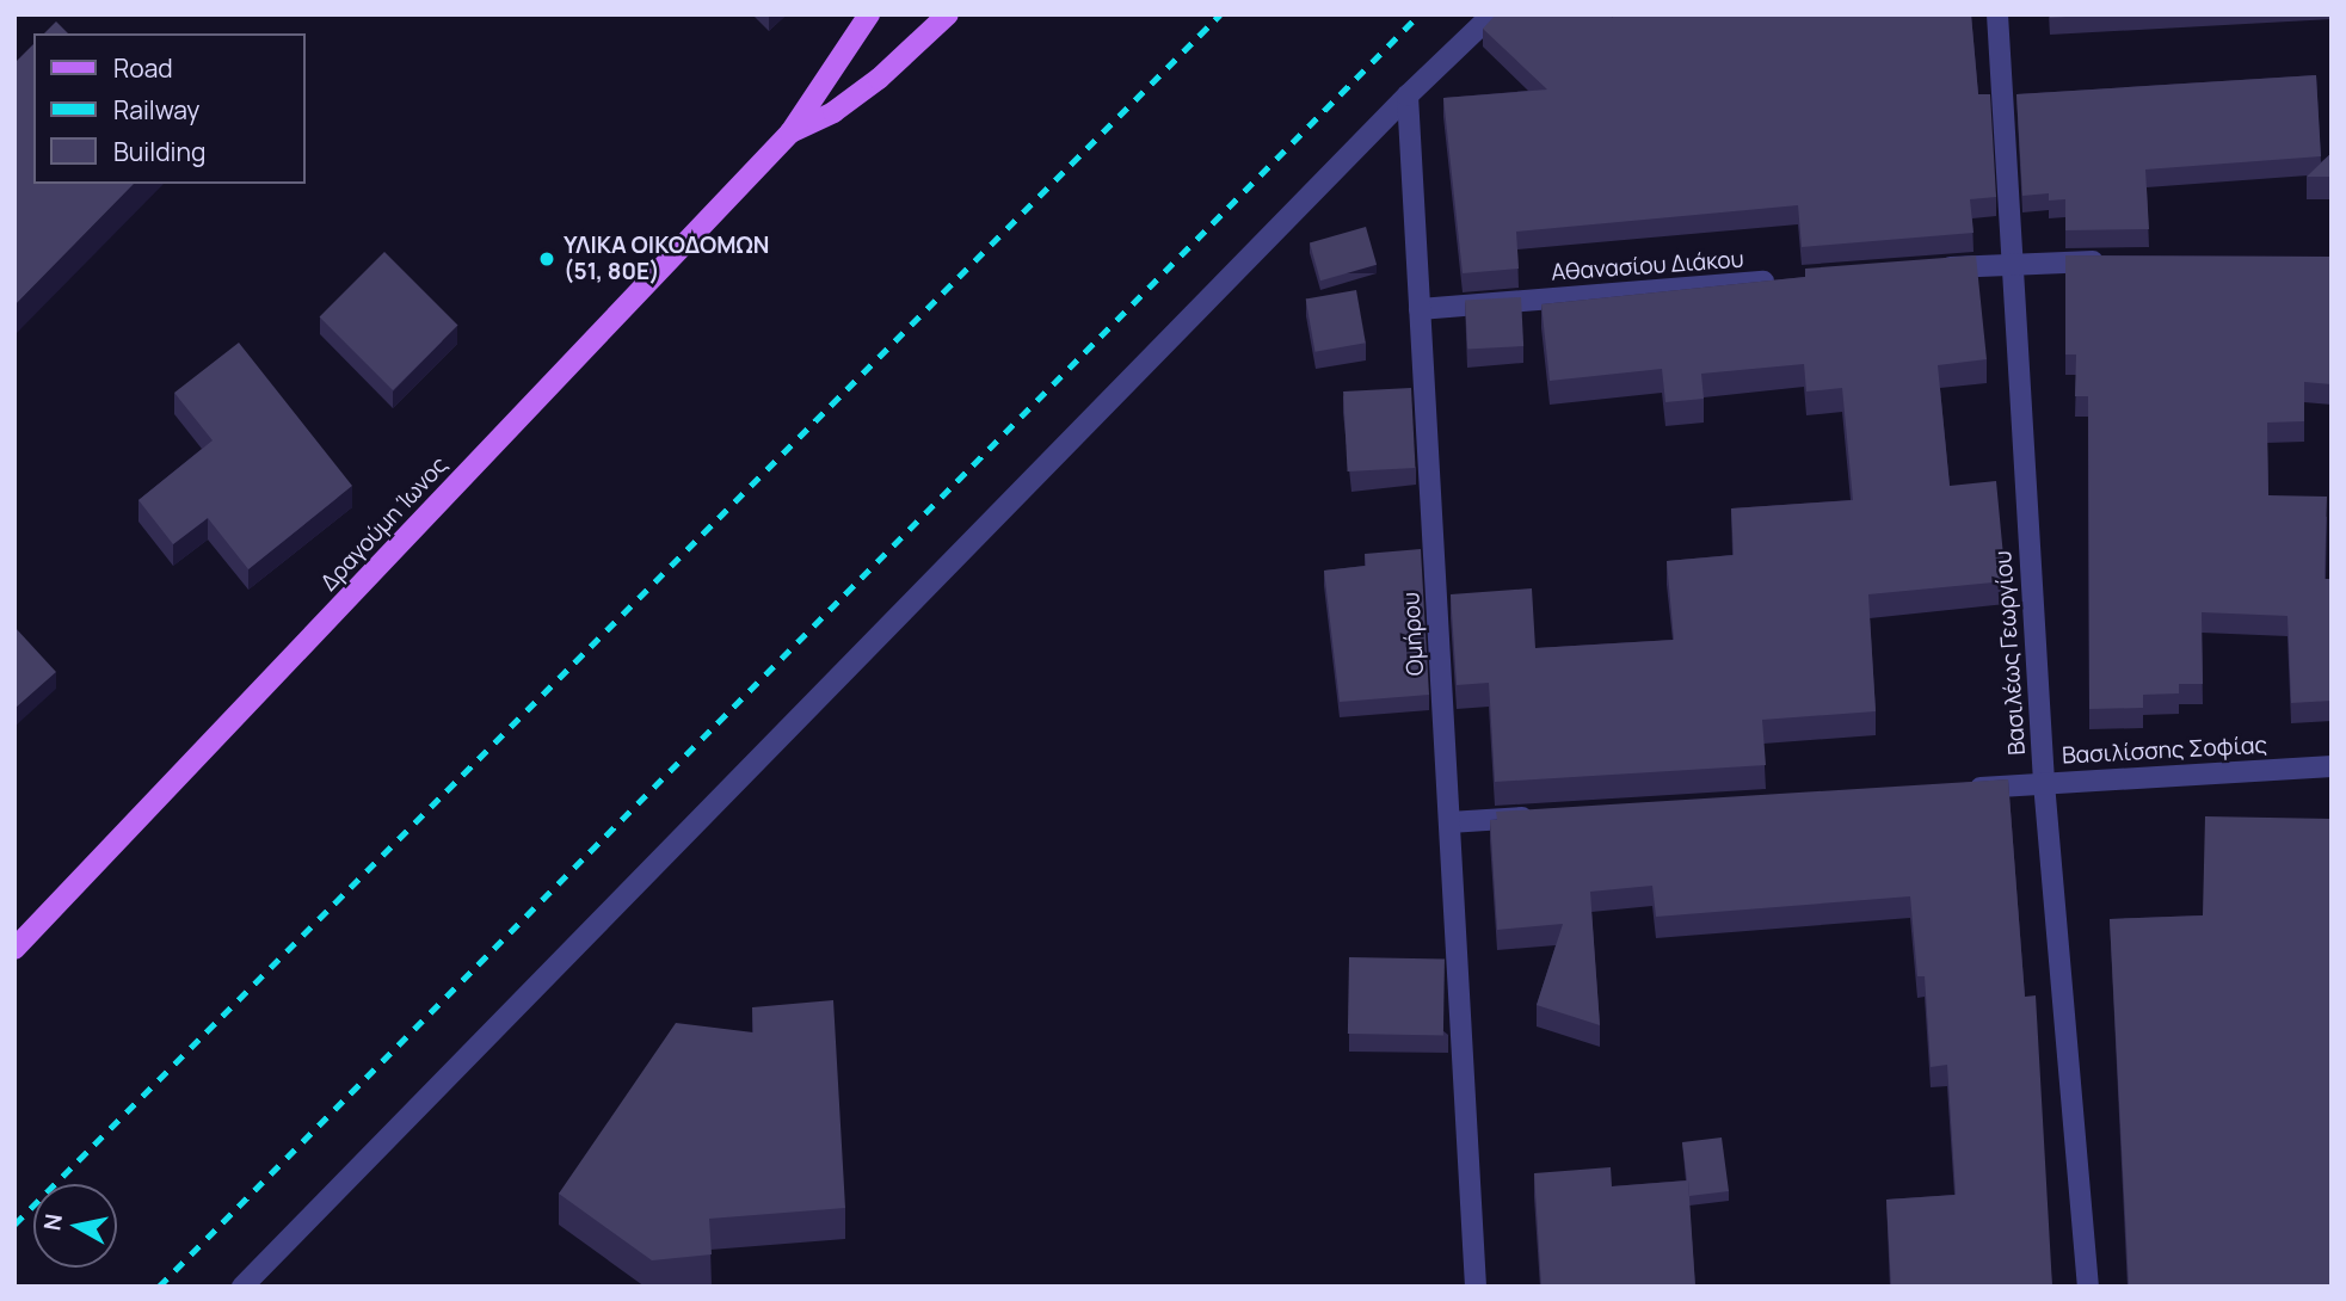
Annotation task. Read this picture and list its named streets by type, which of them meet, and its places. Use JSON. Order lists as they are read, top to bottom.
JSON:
{
  "streets": {
    "main road": ["Δραγούμη Ίωνος"],
    "street": [
      "Αθανασίου Διάκου",
      "Ομήρου",
      "Βασιλέως Γεωργίου",
      "Βασιλίσσης Σοφίας"
    ]
  },
  "crossings": [
    ["Αθανασίου Διάκου", "Ομήρου"],
    ["Βασιλέως Γεωργίου", "Βασιλίσσης Σοφίας"]
  ],
  "places": ["ΥΛΙΚΑ ΟΙΚΟΔΟΜΩΝ (51, 80Ε)"],
  "legend": ["Road", "Railway", "Building"],
  "north": "left"
}
